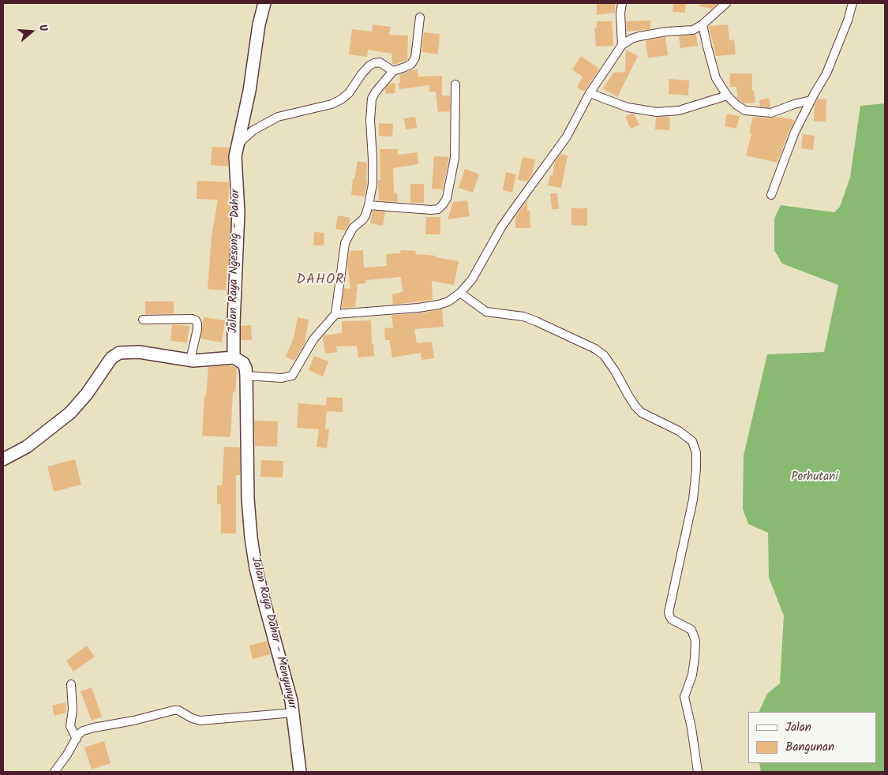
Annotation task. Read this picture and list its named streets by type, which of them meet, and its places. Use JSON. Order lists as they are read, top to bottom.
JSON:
{
  "streets": {
    "street": ["Jalan Raya Ngesong - Dahor", "Jalan Raya Dahor - Menyunyur"]
  },
  "crossings": [
    ["Jalan Raya Ngesong - Dahor", "Jalan Raya Dahor - Menyunyur"]
  ],
  "districts": ["DAHOR"],
  "parks": ["Perhutani"],
  "legend": ["Jalan", "Bangunan"],
  "north": "right"
}
